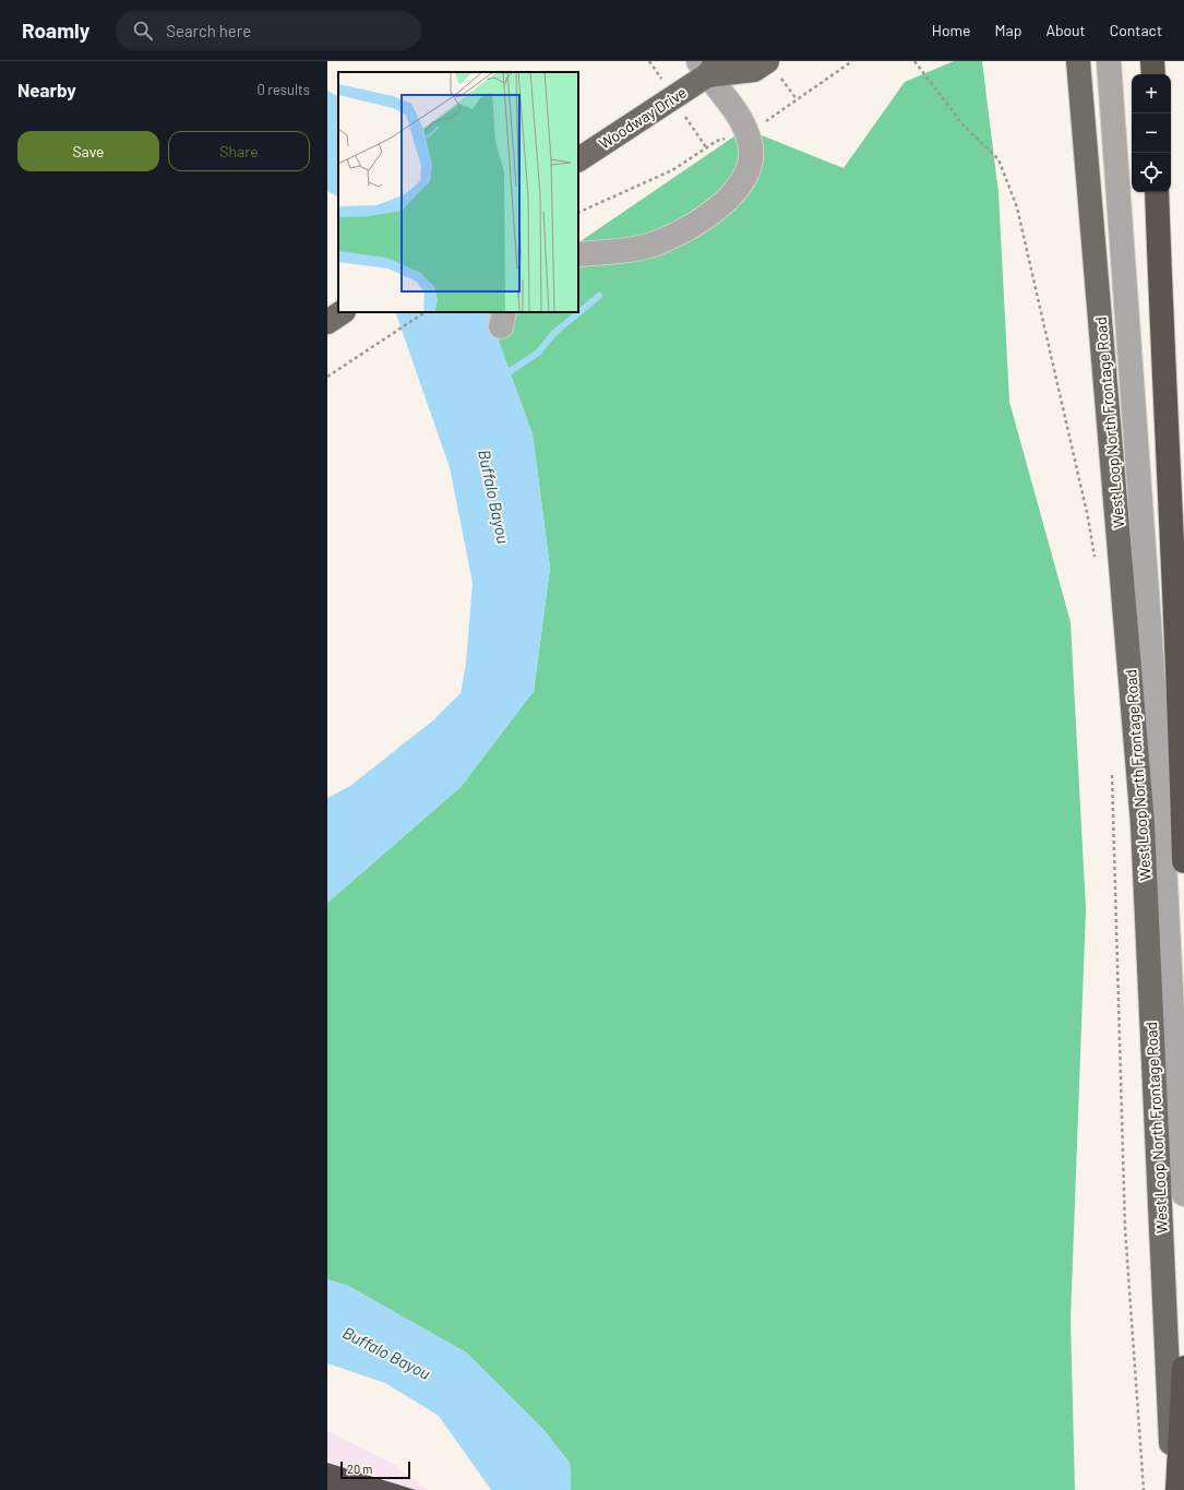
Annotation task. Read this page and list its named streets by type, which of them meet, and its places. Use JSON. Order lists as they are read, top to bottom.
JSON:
{
  "streets": {
    "main road": ["Woodway Drive", "West Loop North Frontage Road"]
  },
  "water": ["Buffalo Bayou"],
  "scale_bar": "20 m",
  "page": {
    "header": "Roamly",
    "search": "Search here",
    "nav": [
      "Home",
      "Map",
      "About",
      "Contact"
    ],
    "heading": ["Nearby", "0 results"],
    "map_buttons": ["+", "−"],
    "buttons": ["Save", "Share"],
    "scale": "20 m"
  }
}
